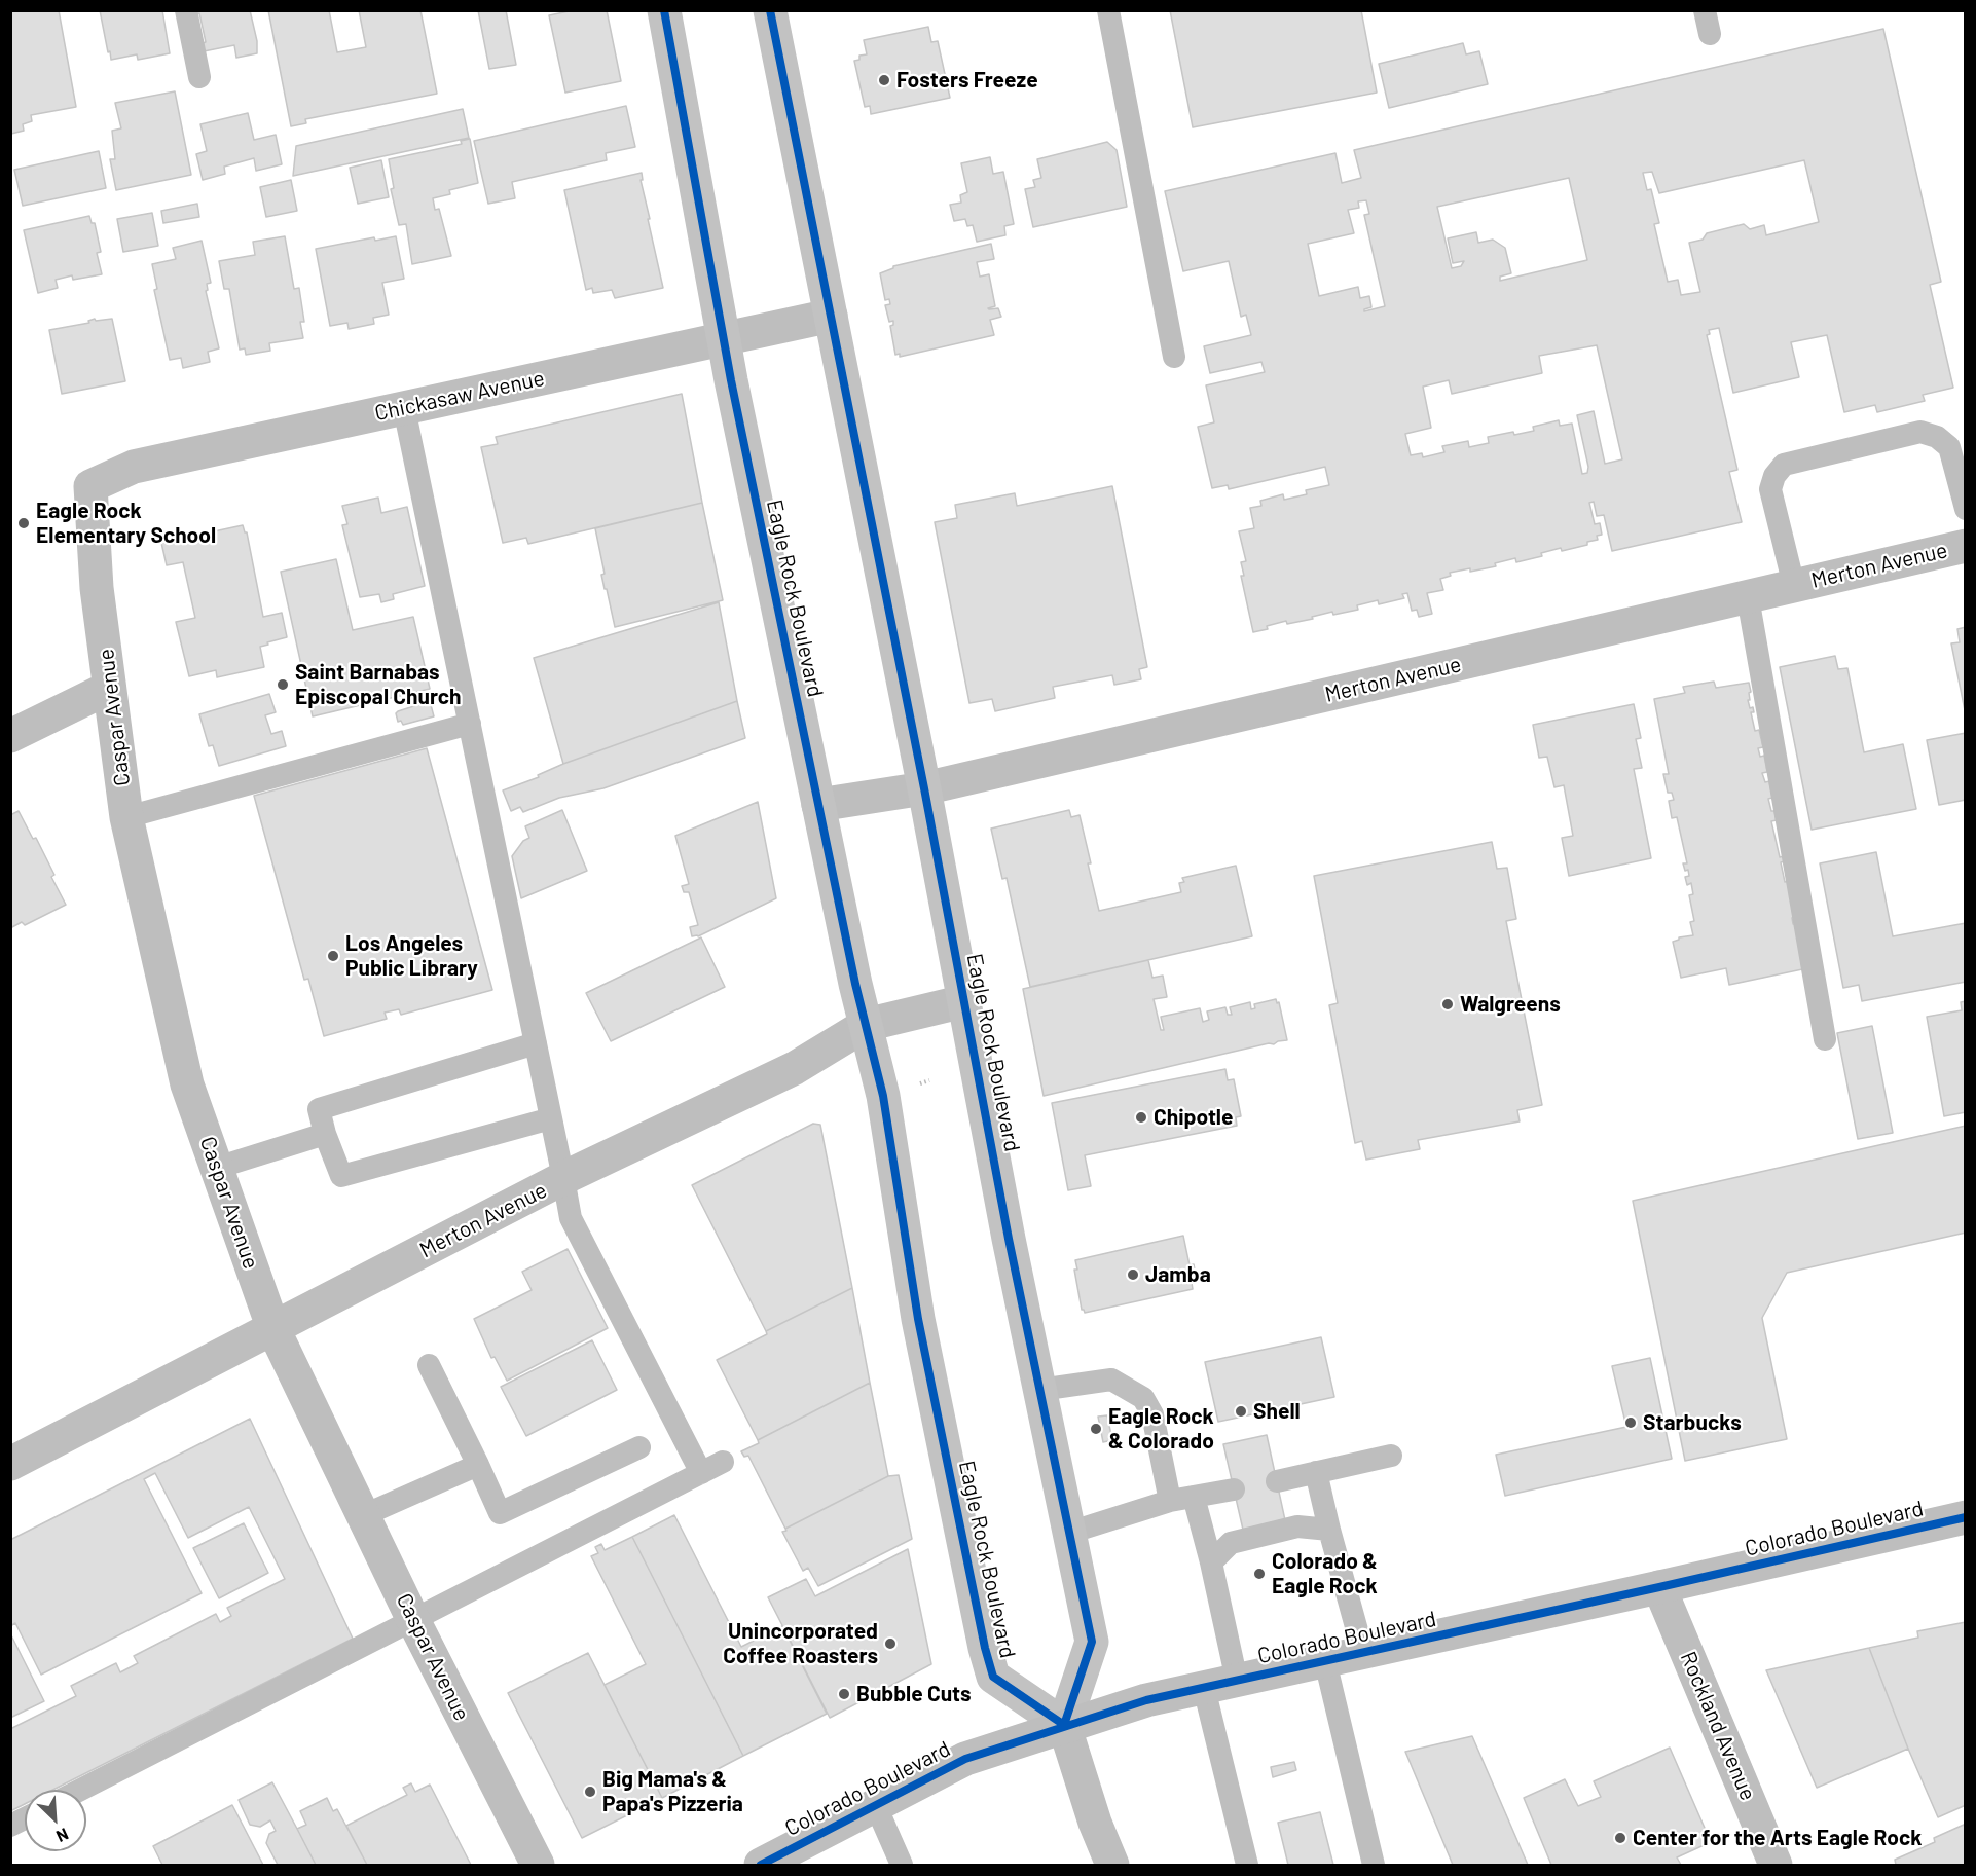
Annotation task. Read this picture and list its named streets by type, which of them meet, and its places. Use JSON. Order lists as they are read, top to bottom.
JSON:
{
  "streets": {
    "main road": ["Eagle Rock Boulevard"],
    "street": [
      "Chickasaw Avenue",
      "Merton Avenue",
      "Caspar Avenue",
      "Colorado Boulevard",
      "Rockland Avenue"
    ]
  },
  "crossings": [
    ["Chickasaw Avenue", "Eagle Rock Boulevard"],
    ["Chickasaw Avenue", "Caspar Avenue"],
    ["Merton Avenue", "Eagle Rock Boulevard"],
    ["Merton Avenue", "Caspar Avenue"],
    ["Eagle Rock Boulevard", "Colorado Boulevard"],
    ["Colorado Boulevard", "Rockland Avenue"]
  ],
  "places": [
    "Fosters Freeze",
    "Eagle Rock Elementary School",
    "Saint Barnabas Episcopal Church",
    "Los Angeles Public Library",
    "Walgreens",
    "Chipotle",
    "Jamba",
    "Shell",
    "Starbucks",
    "Eagle Rock & Colorado",
    "Colorado & Eagle Rock",
    "Unincorporated Coffee Roasters",
    "Bubble Cuts",
    "Big Mama's & Papa's Pizzeria",
    "Center for the Arts Eagle Rock"
  ],
  "north": "bottom right"
}
